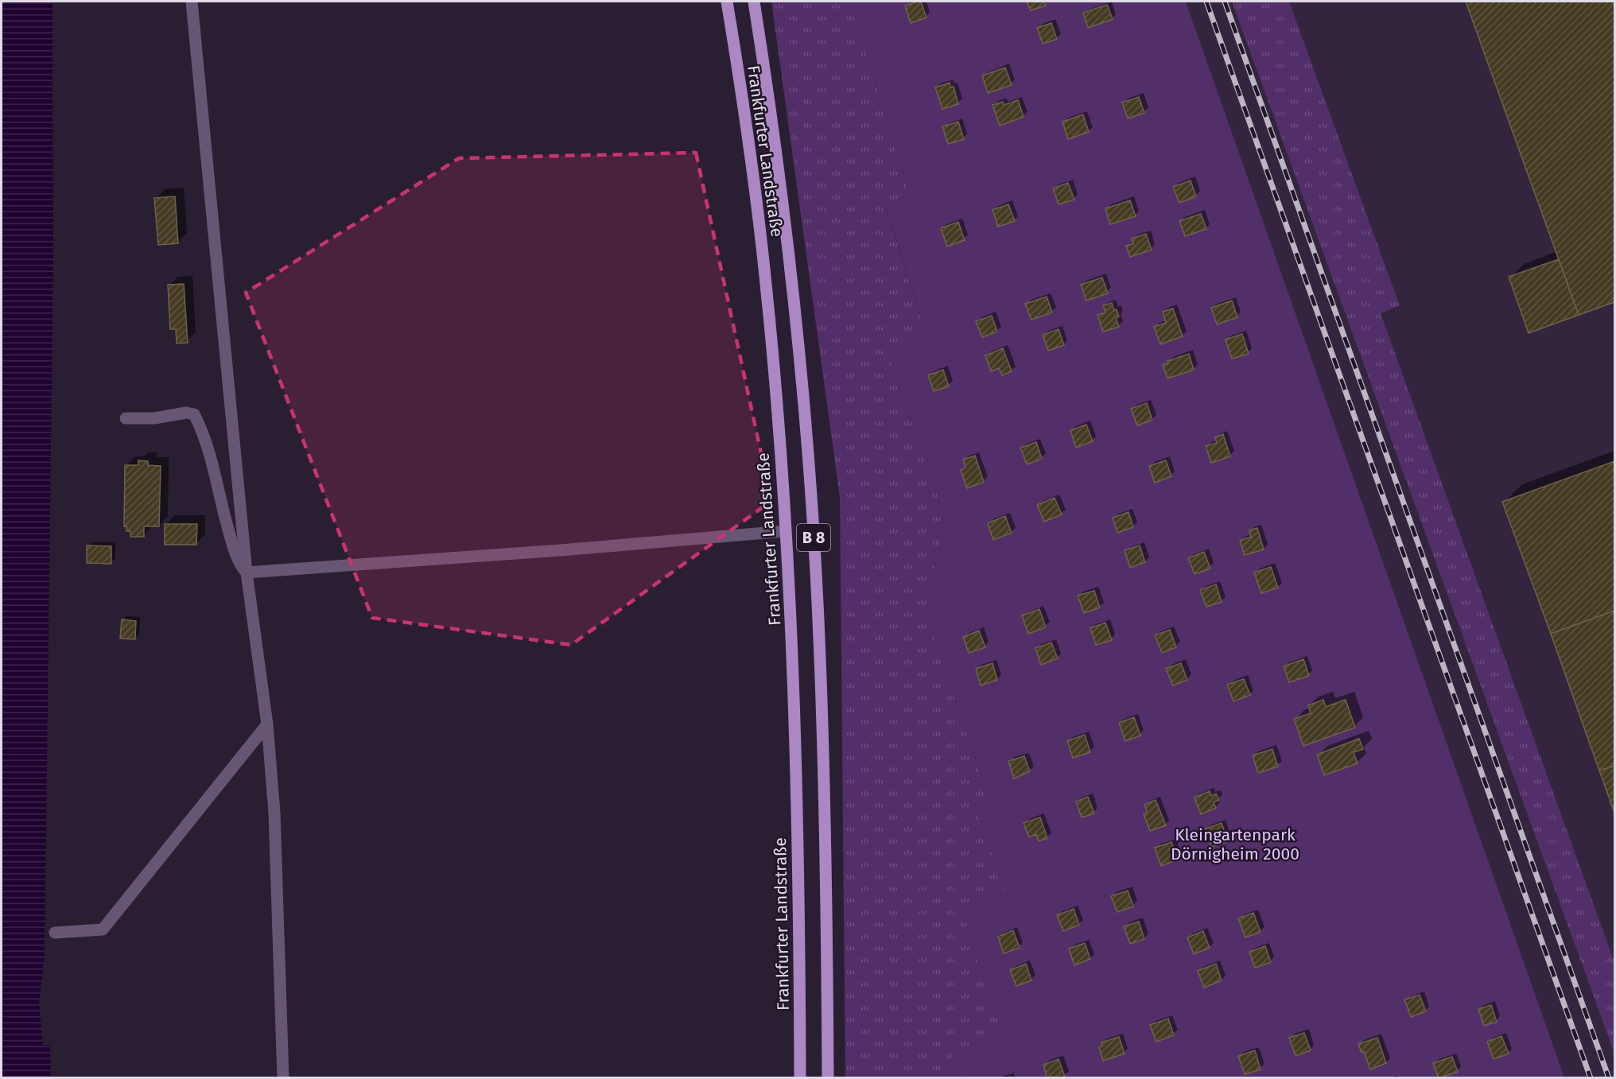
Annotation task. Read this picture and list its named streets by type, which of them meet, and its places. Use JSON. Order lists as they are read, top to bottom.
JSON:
{
  "streets": {
    "main road": ["Frankfurter Landstraße", "B 8"]
  },
  "parks": ["Kleingartenpark Dörnigheim 2000"]
}
